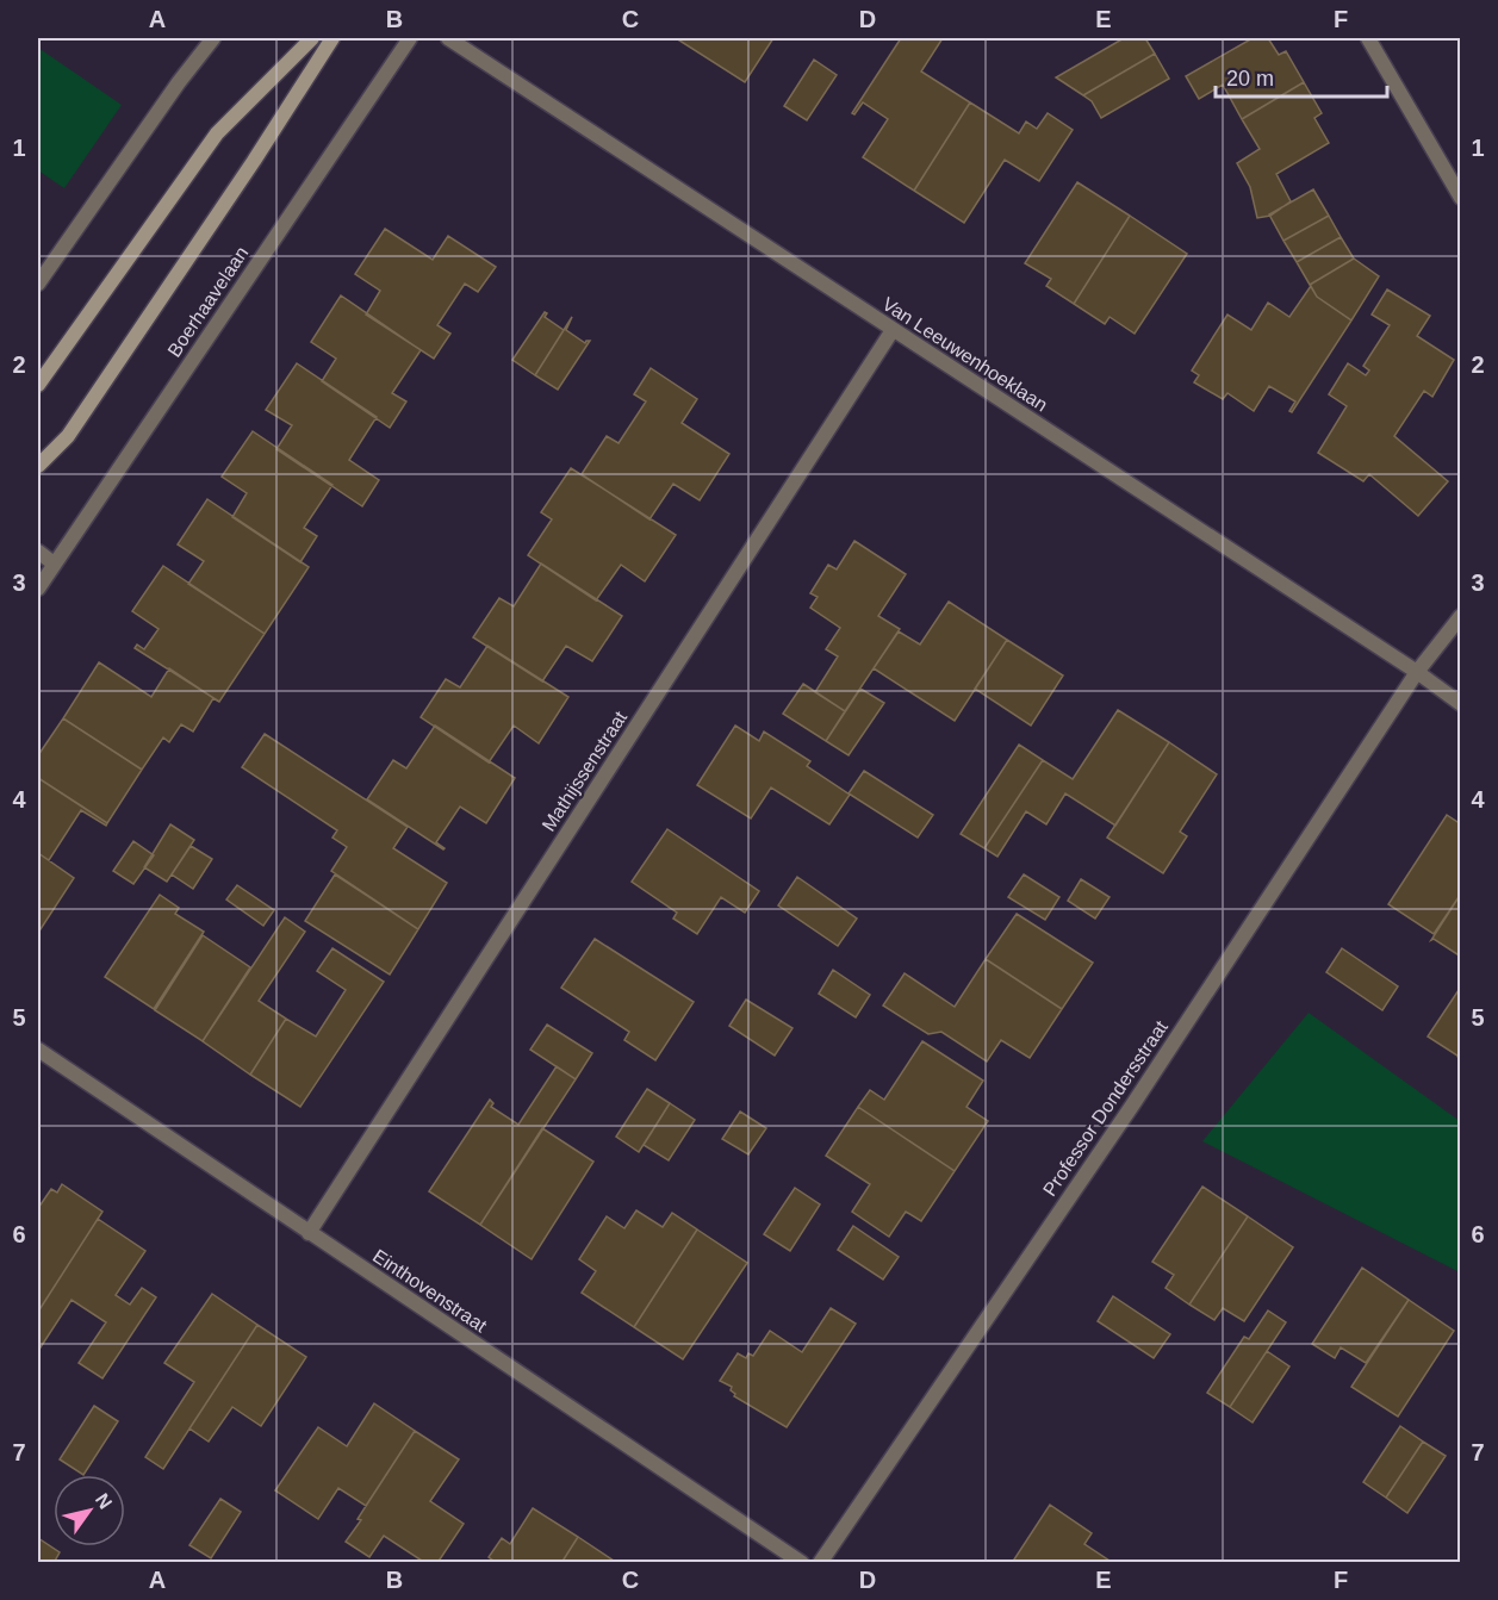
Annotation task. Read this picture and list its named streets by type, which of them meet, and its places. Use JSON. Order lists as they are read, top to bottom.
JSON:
{
  "streets": {
    "main road": ["Boerhaavelaan"],
    "street": [
      "Van Leeuwenhoeklaan",
      "Mathijssenstraat",
      "Professor Dondersstraat",
      "Einthovenstraat"
    ]
  },
  "crossings": [
    ["Van Leeuwenhoeklaan", "Mathijssenstraat"],
    ["Van Leeuwenhoeklaan", "Professor Dondersstraat"],
    ["Mathijssenstraat", "Einthovenstraat"]
  ],
  "scale_bar": "20 m",
  "north": "top right",
  "grid": {
    "columns": [
      "A",
      "B",
      "C",
      "D",
      "E",
      "F"
    ],
    "rows": [
      "1",
      "2",
      "3",
      "4",
      "5",
      "6",
      "7"
    ]
  }
}
